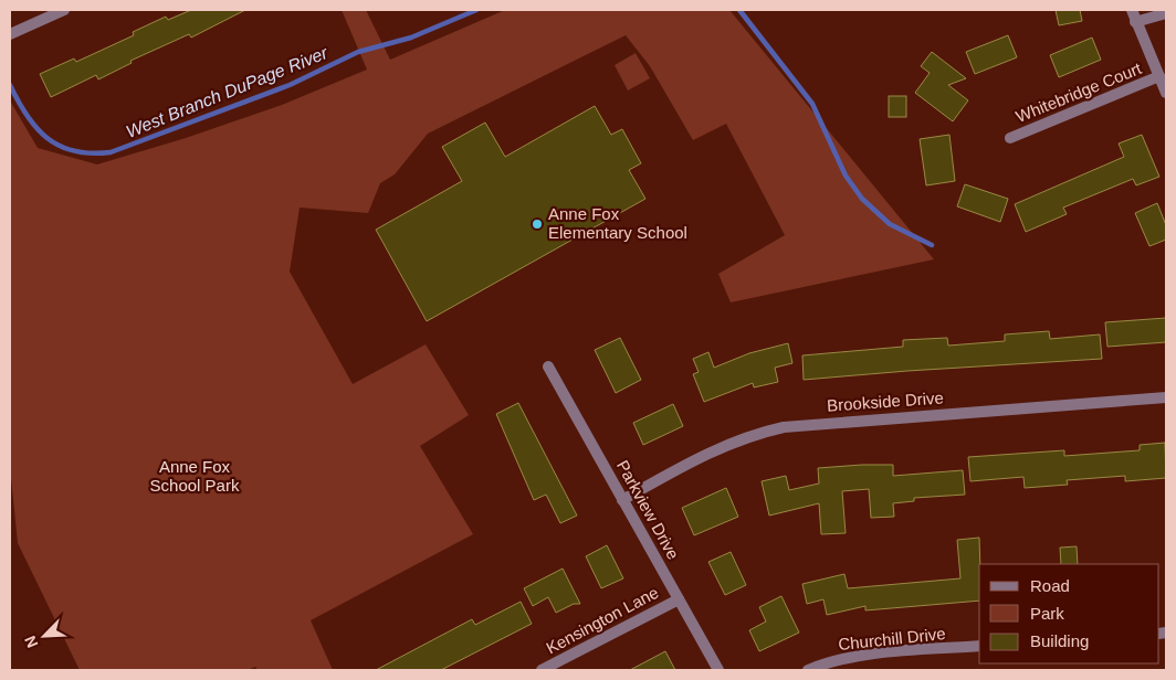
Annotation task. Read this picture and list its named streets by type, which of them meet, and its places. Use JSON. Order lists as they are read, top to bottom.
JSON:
{
  "streets": {
    "street": [
      "Whitebridge Court",
      "Brookside Drive",
      "Parkview Drive",
      "Kensington Lane",
      "Churchill Drive"
    ]
  },
  "crossings": [
    ["Brookside Drive", "Parkview Drive"],
    ["Parkview Drive", "Kensington Lane"]
  ],
  "water": ["West Branch DuPage River"],
  "parks": ["Anne Fox School Park"],
  "places": ["Anne Fox Elementary School"],
  "legend": ["Road", "Park", "Building"],
  "north": "bottom left"
}
